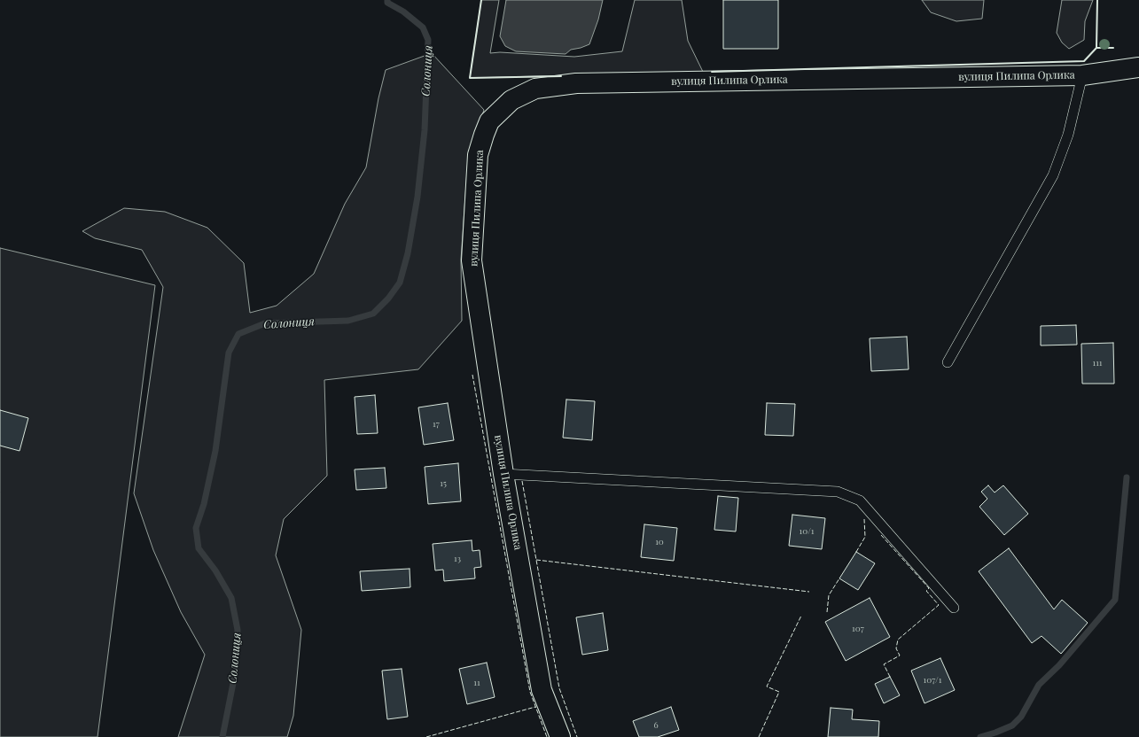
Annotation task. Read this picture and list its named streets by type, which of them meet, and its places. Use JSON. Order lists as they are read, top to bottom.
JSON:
{
  "streets": {
    "street": ["вулиця Пилипа Орлика"]
  },
  "water": ["Солониця"],
  "house_numbers": [
    "111",
    "17",
    "15",
    "10/1",
    "10",
    "13",
    "107",
    "107/1",
    "11",
    "6"
  ]
}
